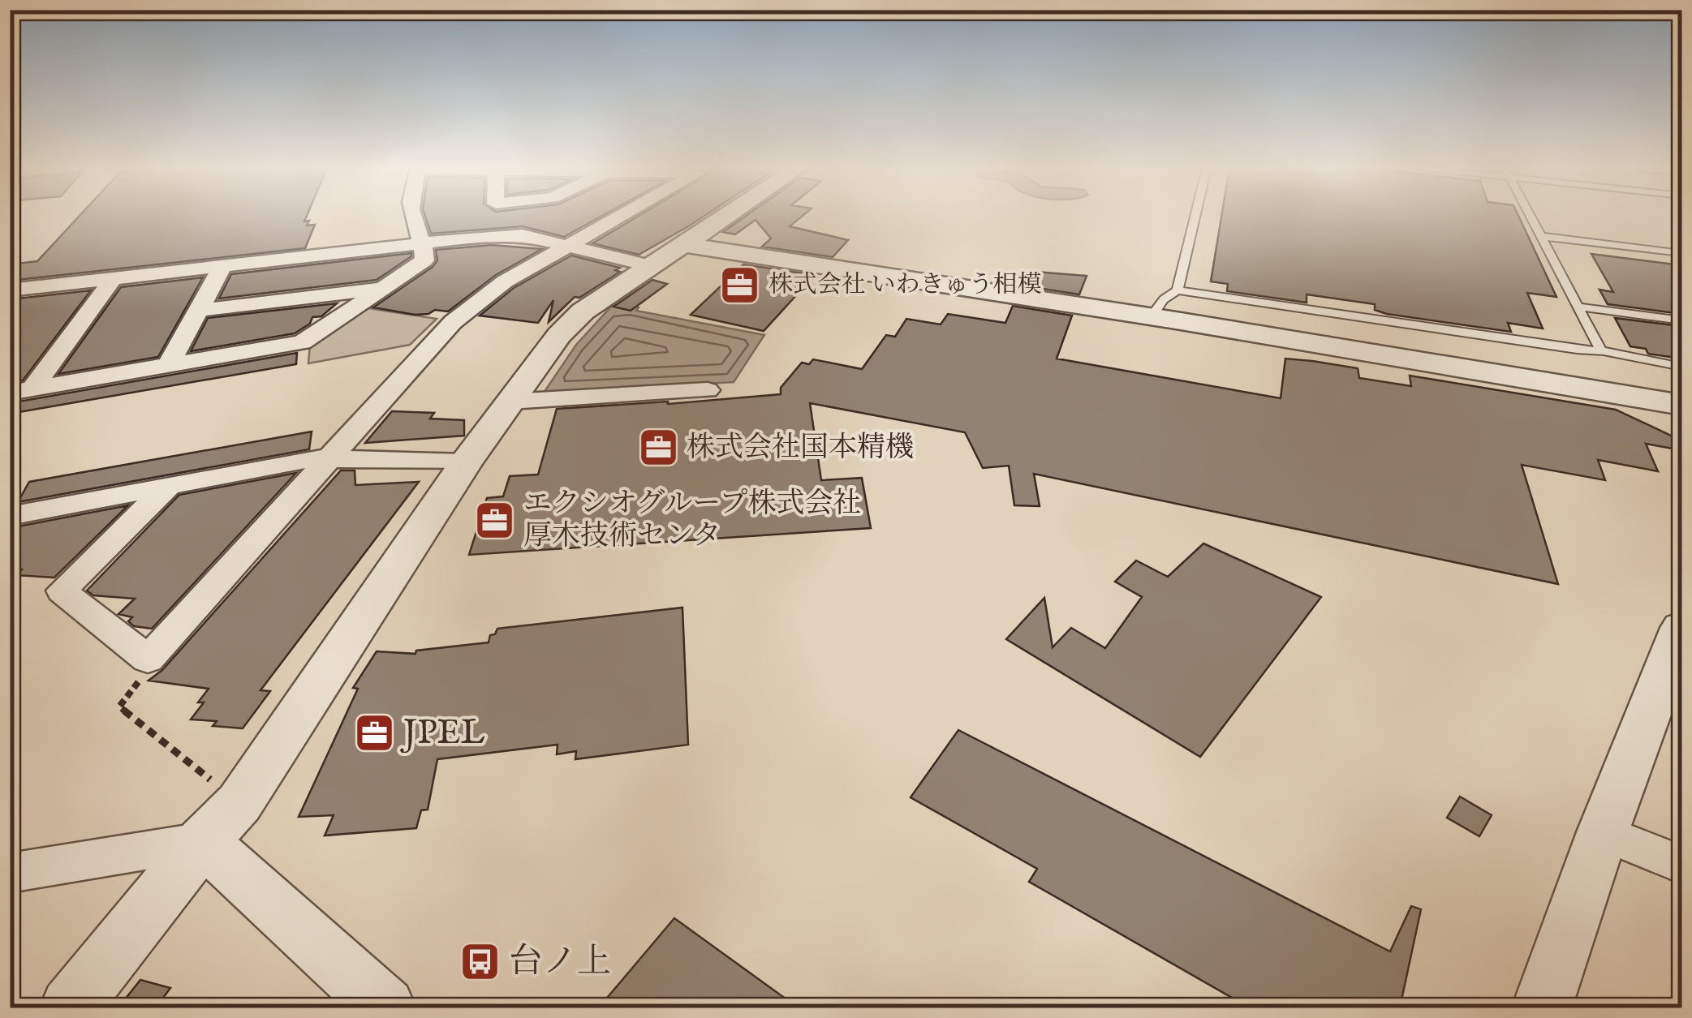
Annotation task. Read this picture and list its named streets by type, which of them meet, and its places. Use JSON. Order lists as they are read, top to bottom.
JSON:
{
  "places": {
    "office": [
      "株式会社 いわきゅう相模",
      "株式会社国本精機",
      "エクシオグループ株式会社 厚木技術センタ",
      "JPEL"
    ],
    "bus stop": ["台ノ上"]
  }
}
